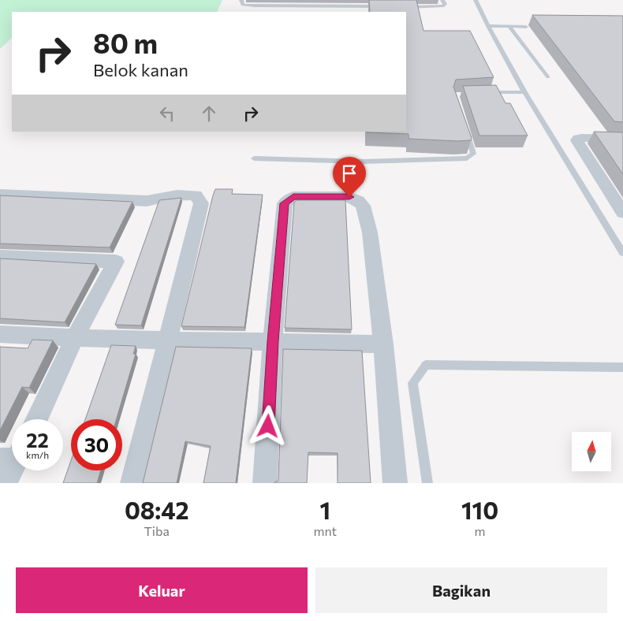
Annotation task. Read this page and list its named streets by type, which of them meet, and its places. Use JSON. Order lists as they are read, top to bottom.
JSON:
{
  "north": "top",
  "page": {
    "turn": ["80 m", "Belok kanan"],
    "speed": "22 km/h",
    "limit": "30",
    "eta": [
      "08:42",
      "Tiba",
      "1",
      "mnt",
      "110",
      "m"
    ],
    "buttons": ["Keluar", "Bagikan"]
  }
}
